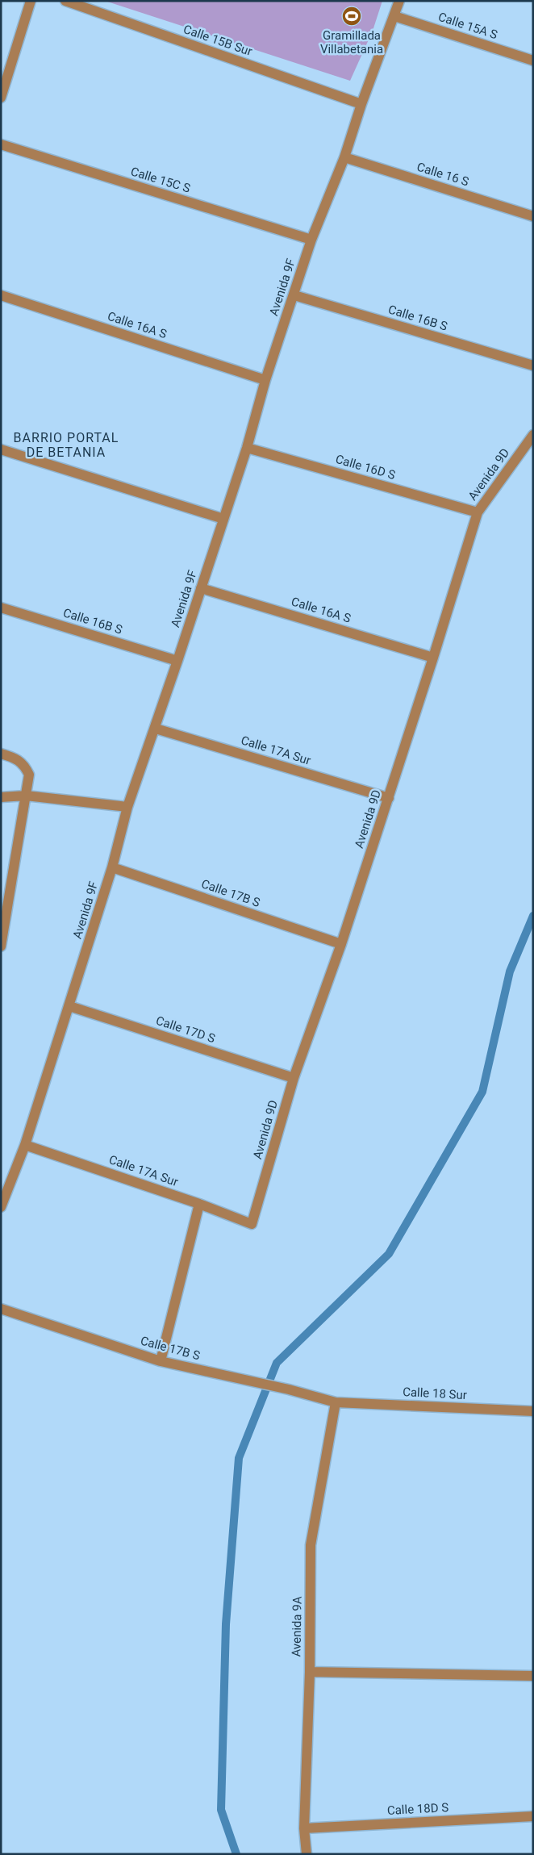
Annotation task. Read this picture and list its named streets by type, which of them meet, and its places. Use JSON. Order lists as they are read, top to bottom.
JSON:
{
  "streets": {
    "street": [
      "Calle 15A S",
      "Calle 15B Sur",
      "Calle 16 S",
      "Calle 15C S",
      "Avenida 9F",
      "Calle 16B S",
      "Calle 16A S",
      "Calle 16D S",
      "Avenida 9D",
      "Calle 17A Sur",
      "Calle 17B S",
      "Calle 17D S",
      "Calle 18 Sur",
      "Avenida 9A",
      "Calle 18D S"
    ]
  },
  "crossings": [
    ["Calle 15A S", "Avenida 9F"],
    ["Calle 15B Sur", "Avenida 9F"],
    ["Calle 16 S", "Avenida 9F"],
    ["Calle 15C S", "Avenida 9F"],
    ["Avenida 9F", "Calle 16B S"],
    ["Avenida 9F", "Calle 16A S"],
    ["Avenida 9F", "Calle 16D S"],
    ["Avenida 9F", "Calle 17A Sur"],
    ["Avenida 9F", "Calle 17B S"],
    ["Avenida 9F", "Calle 17D S"],
    ["Calle 16A S", "Avenida 9D"],
    ["Calle 16D S", "Avenida 9D"],
    ["Avenida 9D", "Calle 17A Sur"],
    ["Avenida 9D", "Calle 17B S"],
    ["Avenida 9D", "Calle 17D S"],
    ["Calle 17B S", "Calle 18 Sur"],
    ["Calle 17B S", "Avenida 9A"],
    ["Calle 18 Sur", "Avenida 9A"],
    ["Avenida 9A", "Calle 18D S"]
  ],
  "districts": ["BARRIO PORTAL DE BETANIA"],
  "places": {
    "sports": ["Gramillada Villabetania"]
  }
}
